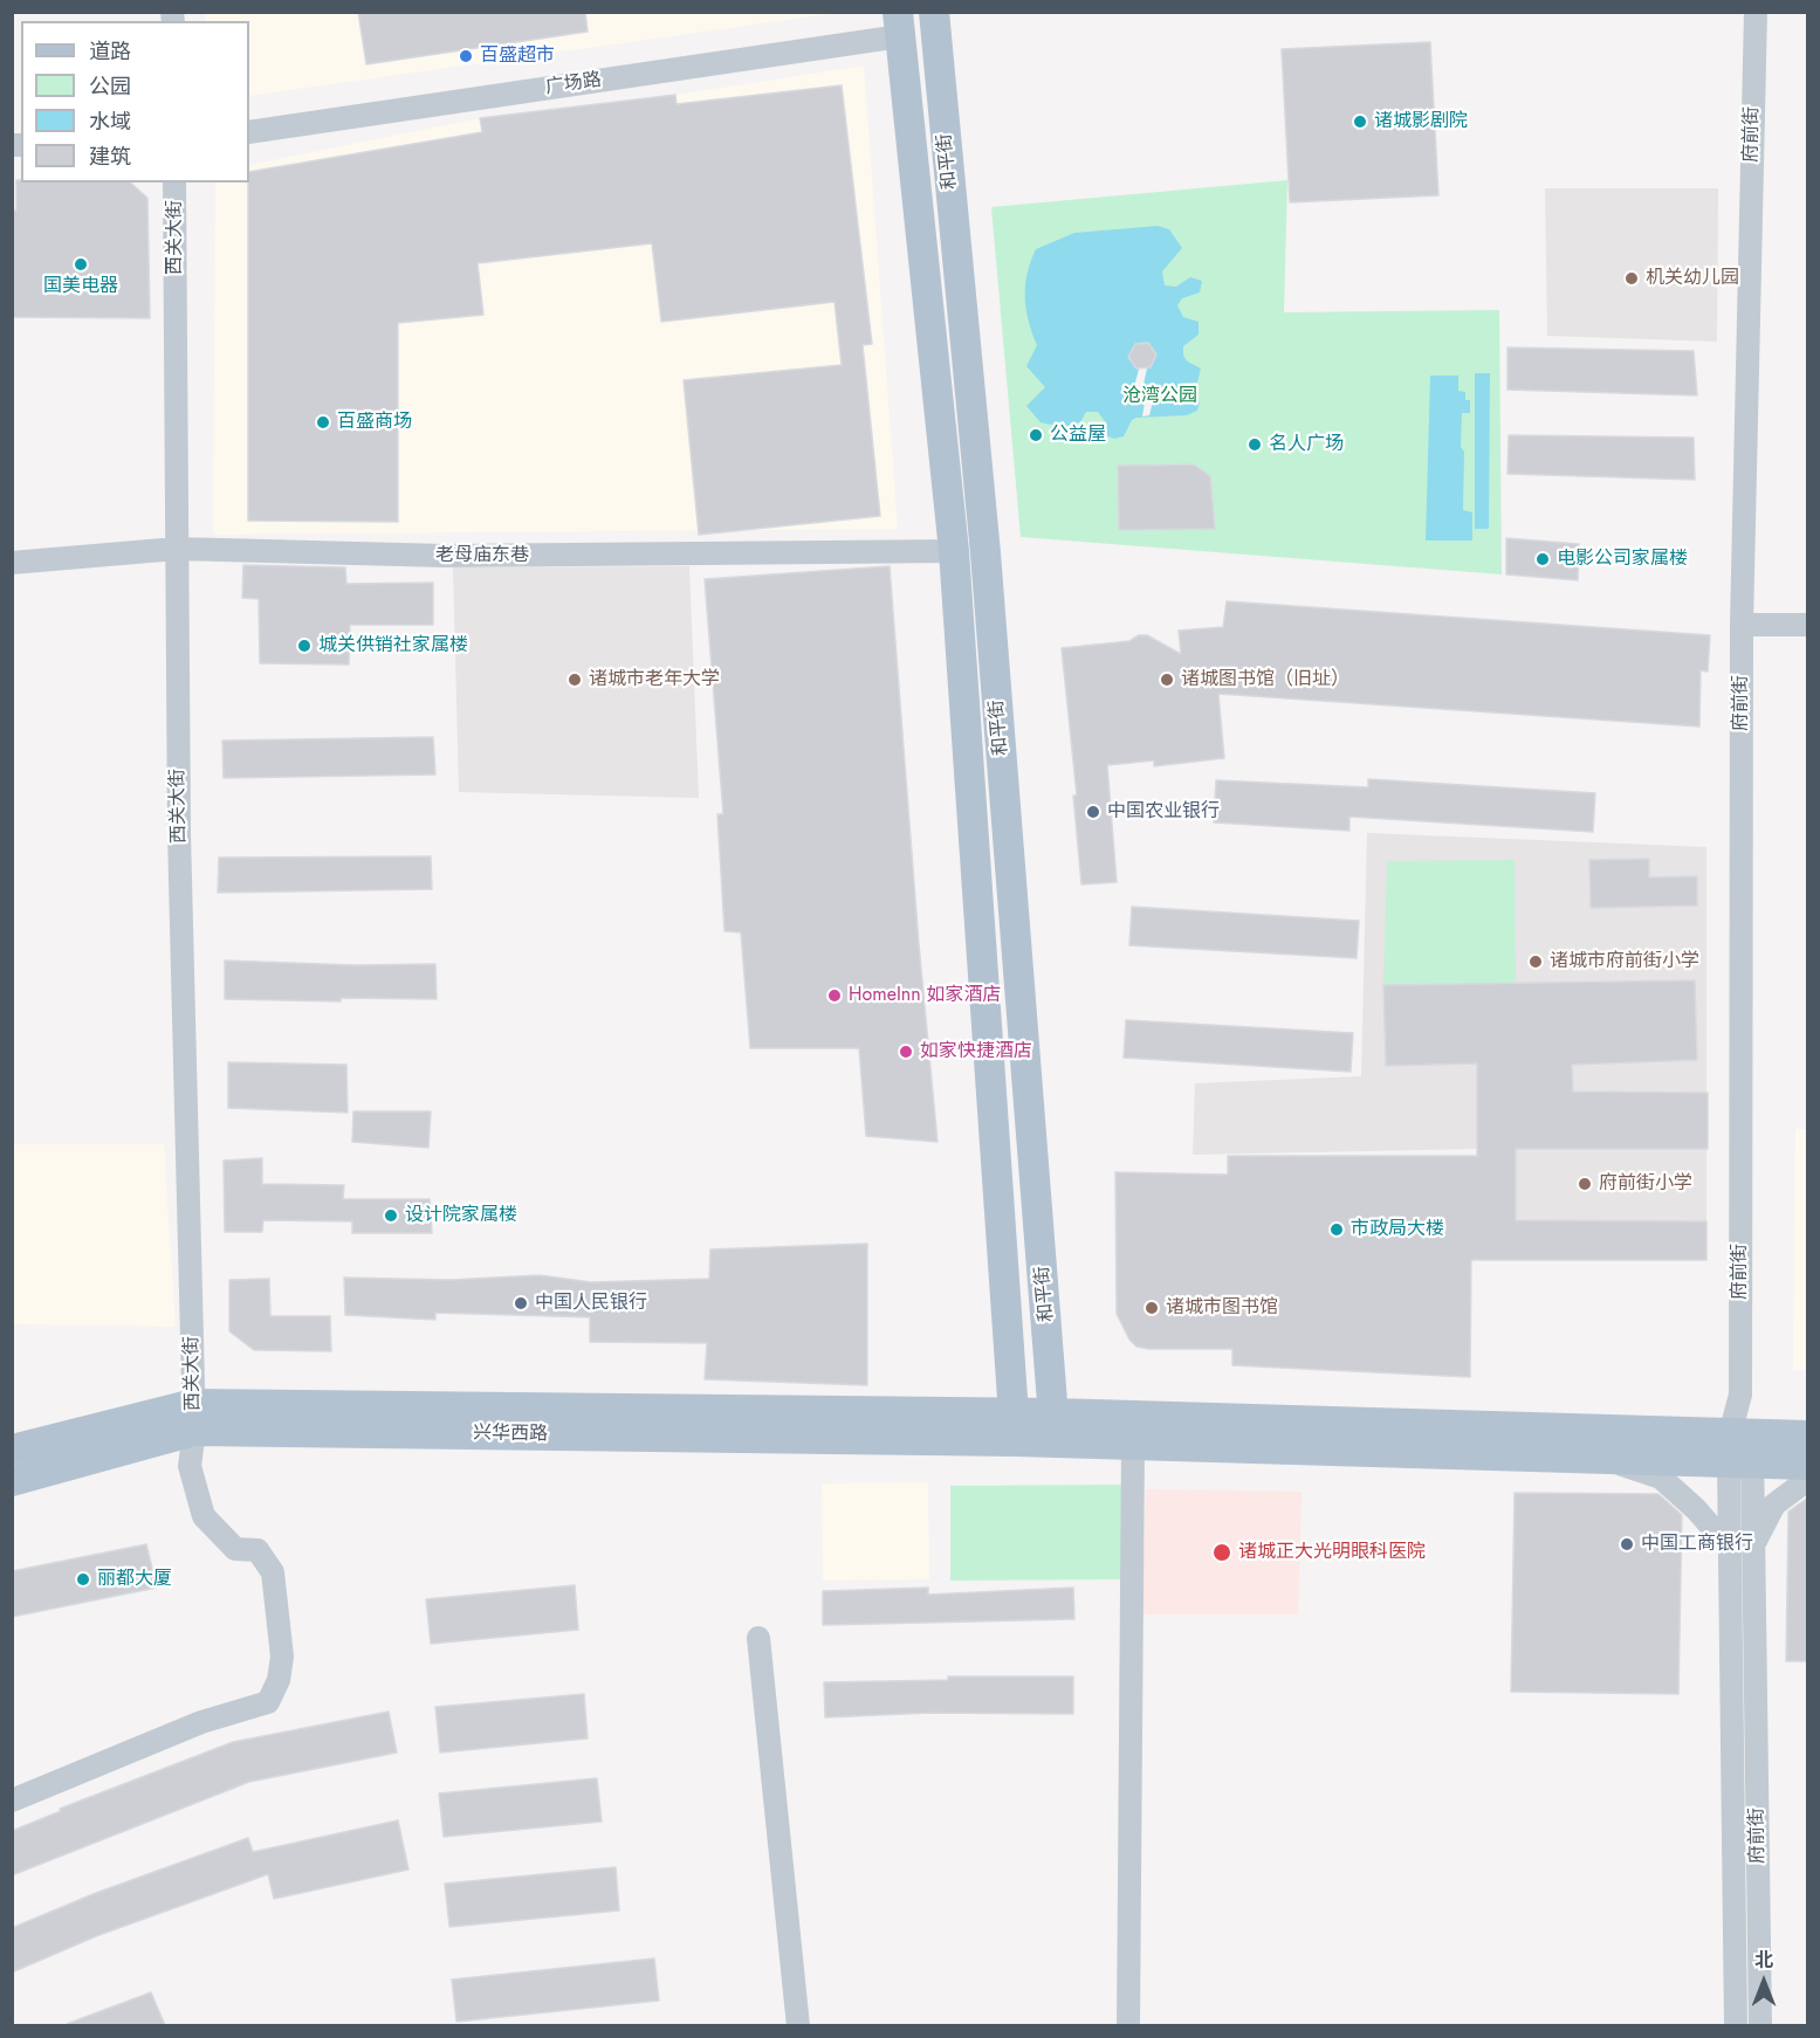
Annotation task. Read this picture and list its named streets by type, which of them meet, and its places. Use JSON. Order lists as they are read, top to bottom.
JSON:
{
  "streets": {
    "main road": ["和平街"],
    "street": [
      "广场路",
      "府前街",
      "西关大街",
      "老母庙东巷"
    ]
  },
  "crossings": [
    ["广场路", "和平街"],
    ["和平街", "老母庙东巷"],
    ["西关大街", "老母庙东巷"]
  ],
  "parks": ["沧湾公园"],
  "places": [
    "百盛超市",
    "诸城影剧院",
    "国美电器",
    "机关幼儿园",
    "百盛商场",
    "公益屋",
    "名人广场",
    "电影公司家属楼",
    "城关供销社家属楼",
    "诸城市老年大学",
    "诸城图书馆（旧址）",
    "中国农业银行",
    "诸城市府前街小学",
    "HomeInn 如家酒店",
    "如家快捷酒店",
    "府前街小学",
    "设计院家属楼",
    "市政局大楼",
    "中国人民银行",
    "诸城市图书馆",
    "中国工商银行",
    "诸城正大光明眼科医院",
    "丽都大厦"
  ],
  "legend": [
    "道路",
    "公园",
    "水域",
    "建筑"
  ],
  "north": "top"
}
